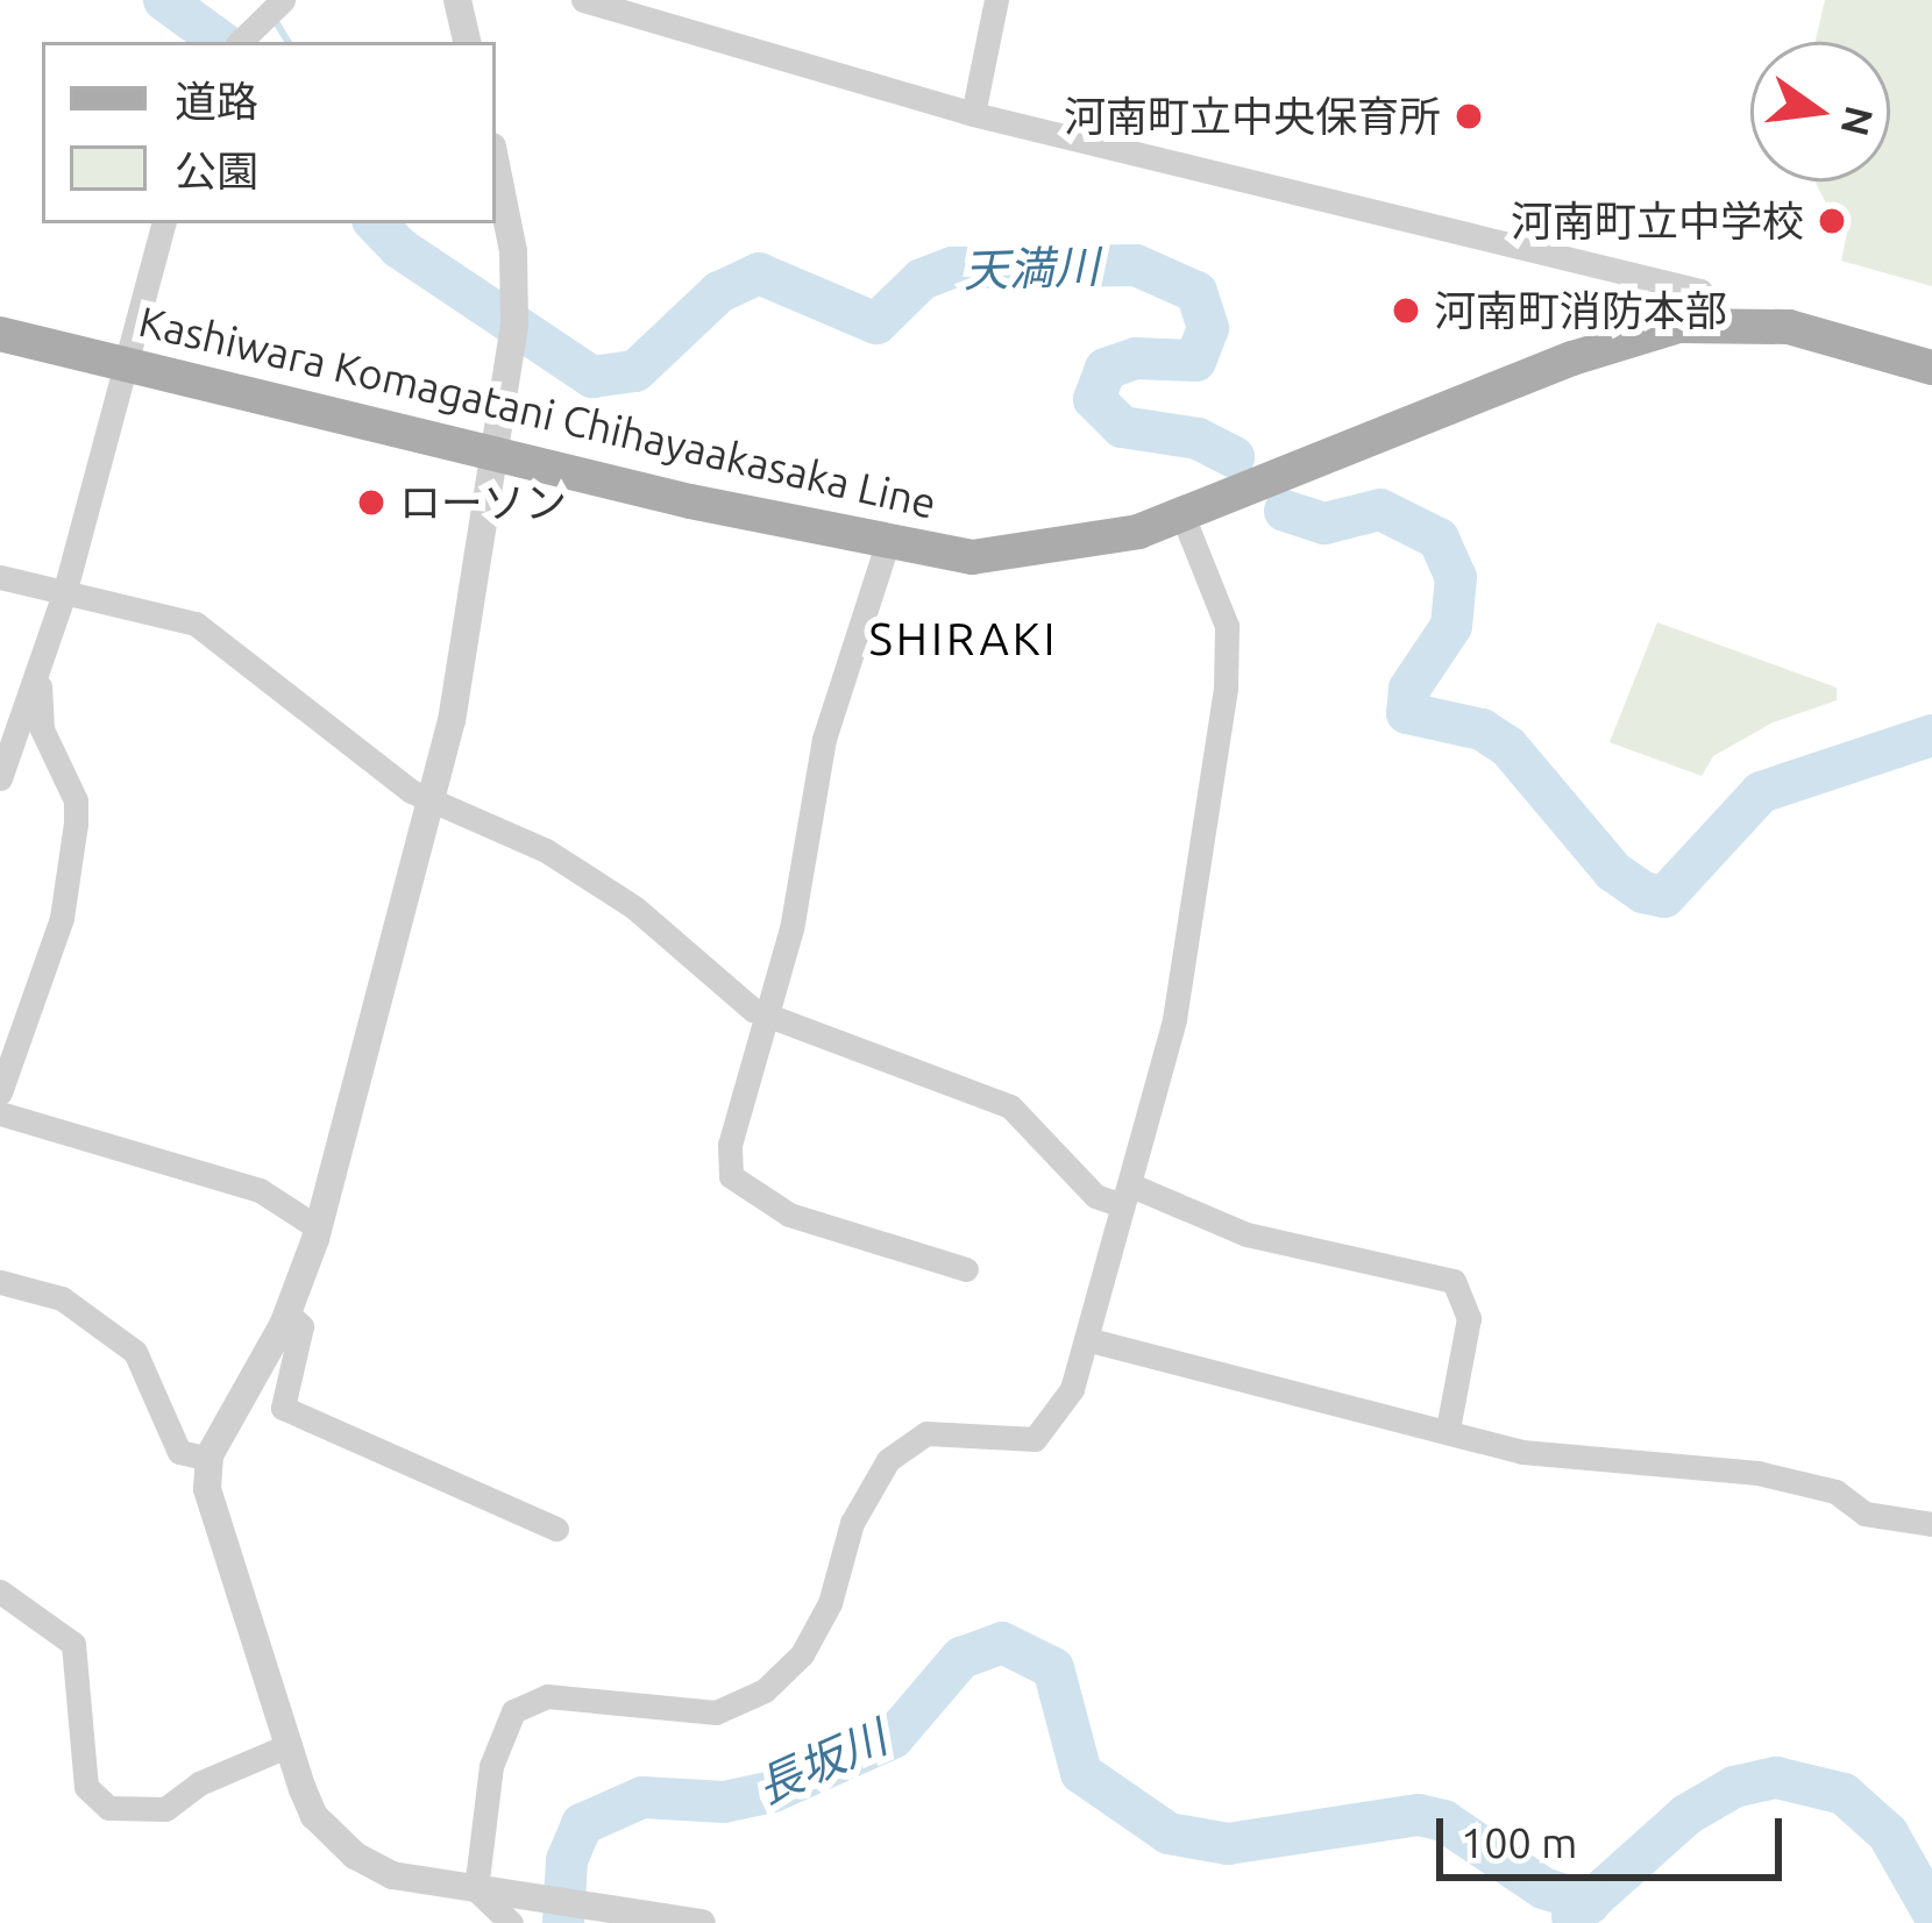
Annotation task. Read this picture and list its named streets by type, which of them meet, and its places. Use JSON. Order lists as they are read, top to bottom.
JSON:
{
  "streets": {
    "main road": ["Kashiwara Komagatani Chihayaakasaka Line"]
  },
  "districts": ["SHIRAKI"],
  "water": ["天満川", "長坂川"],
  "places": [
    "河南町立中央保育所",
    "河南町立中学校",
    "河南町消防本部",
    "ローソン"
  ],
  "legend": ["道路", "公園"],
  "scale_bar": "100 m",
  "north": "right"
}
